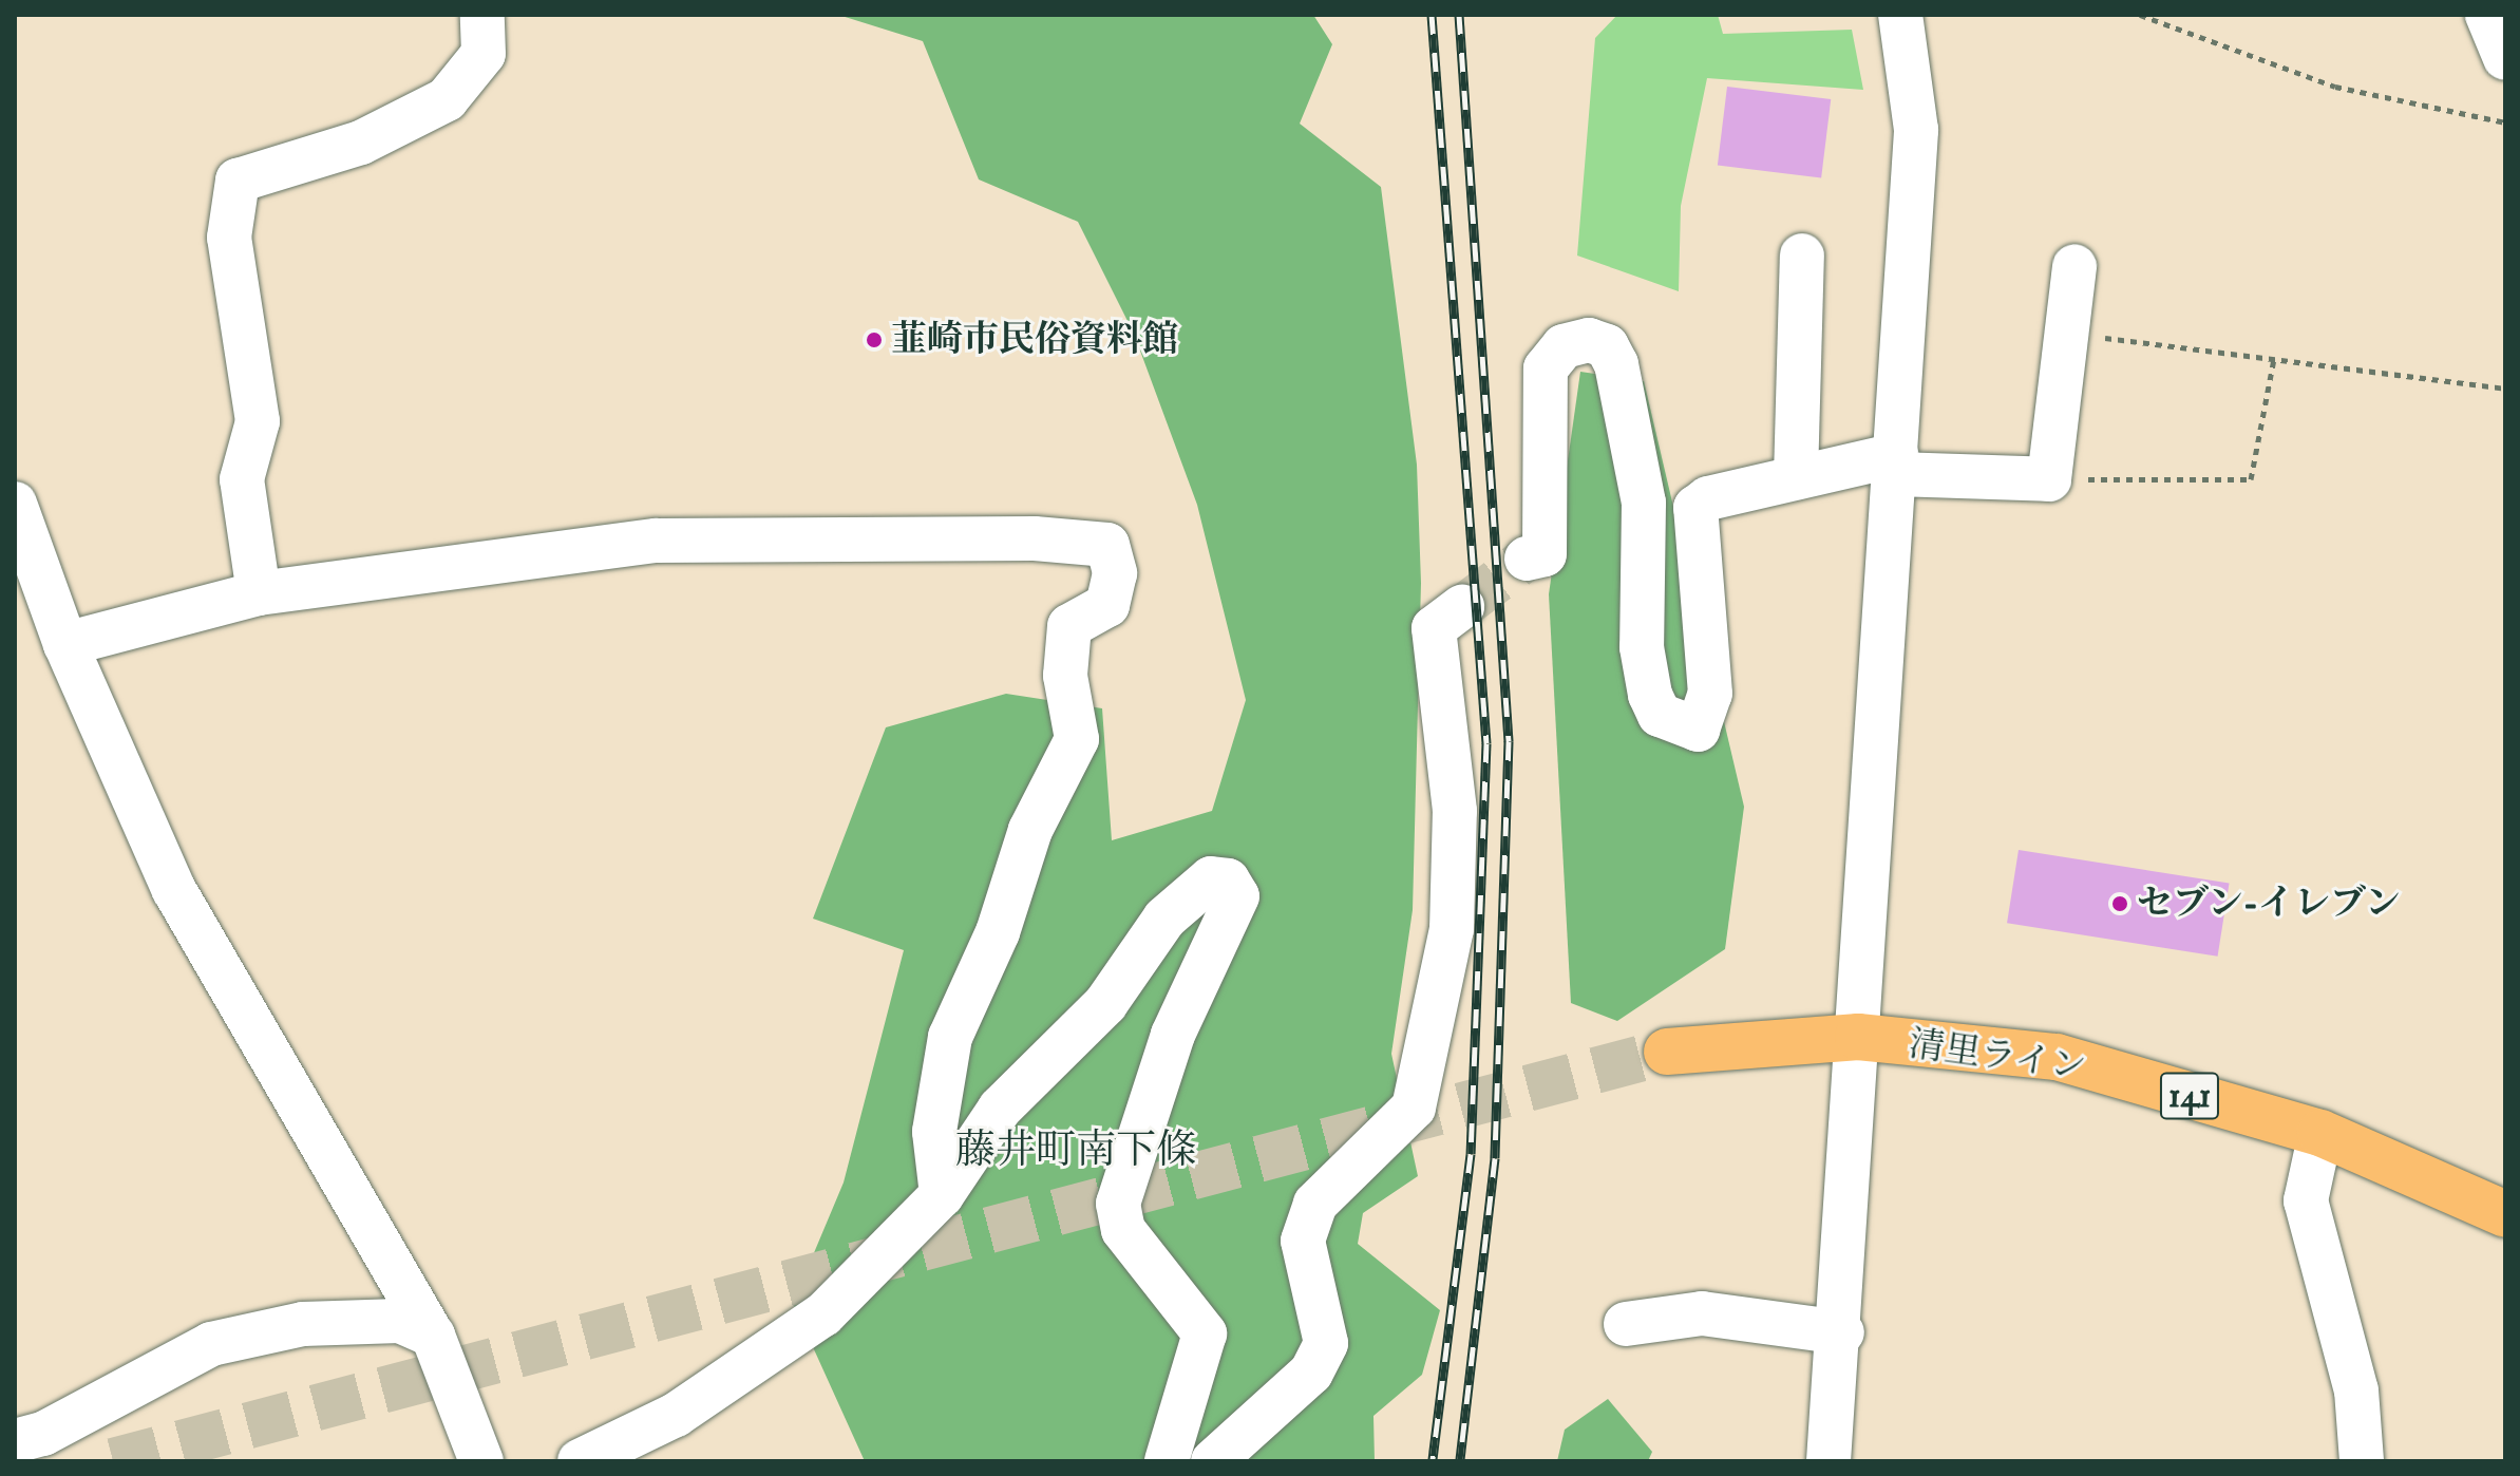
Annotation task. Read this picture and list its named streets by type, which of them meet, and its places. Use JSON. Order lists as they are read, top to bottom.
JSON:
{
  "streets": {
    "highway": ["清里ライン", "141"]
  },
  "districts": ["藤井町南下條"],
  "places": ["韮崎市民俗資料館", "セブン-イレブン"]
}
